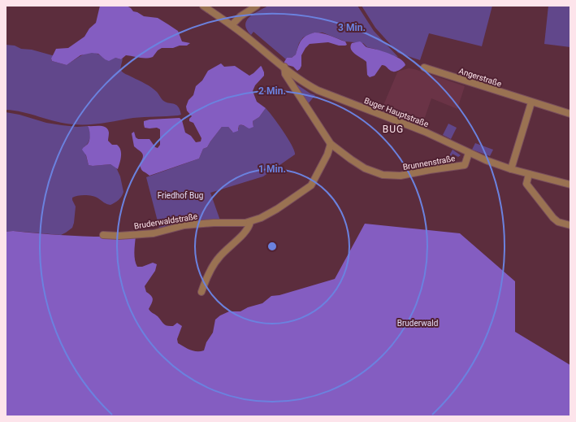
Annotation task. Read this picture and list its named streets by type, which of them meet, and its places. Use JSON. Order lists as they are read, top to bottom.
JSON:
{
  "streets": {
    "street": [
      "Angerstraße",
      "Buger Hauptstraße",
      "Brunnenstraße",
      "Bruderwaldstraße"
    ]
  },
  "crossings": [
    ["Buger Hauptstraße", "Brunnenstraße"],
    ["Brunnenstraße", "Bruderwaldstraße"]
  ],
  "districts": ["BUG"],
  "parks": ["Friedhof Bug", "Bruderwald"],
  "rings": ["3 Min.", "2 Min.", "1 Min."]
}
